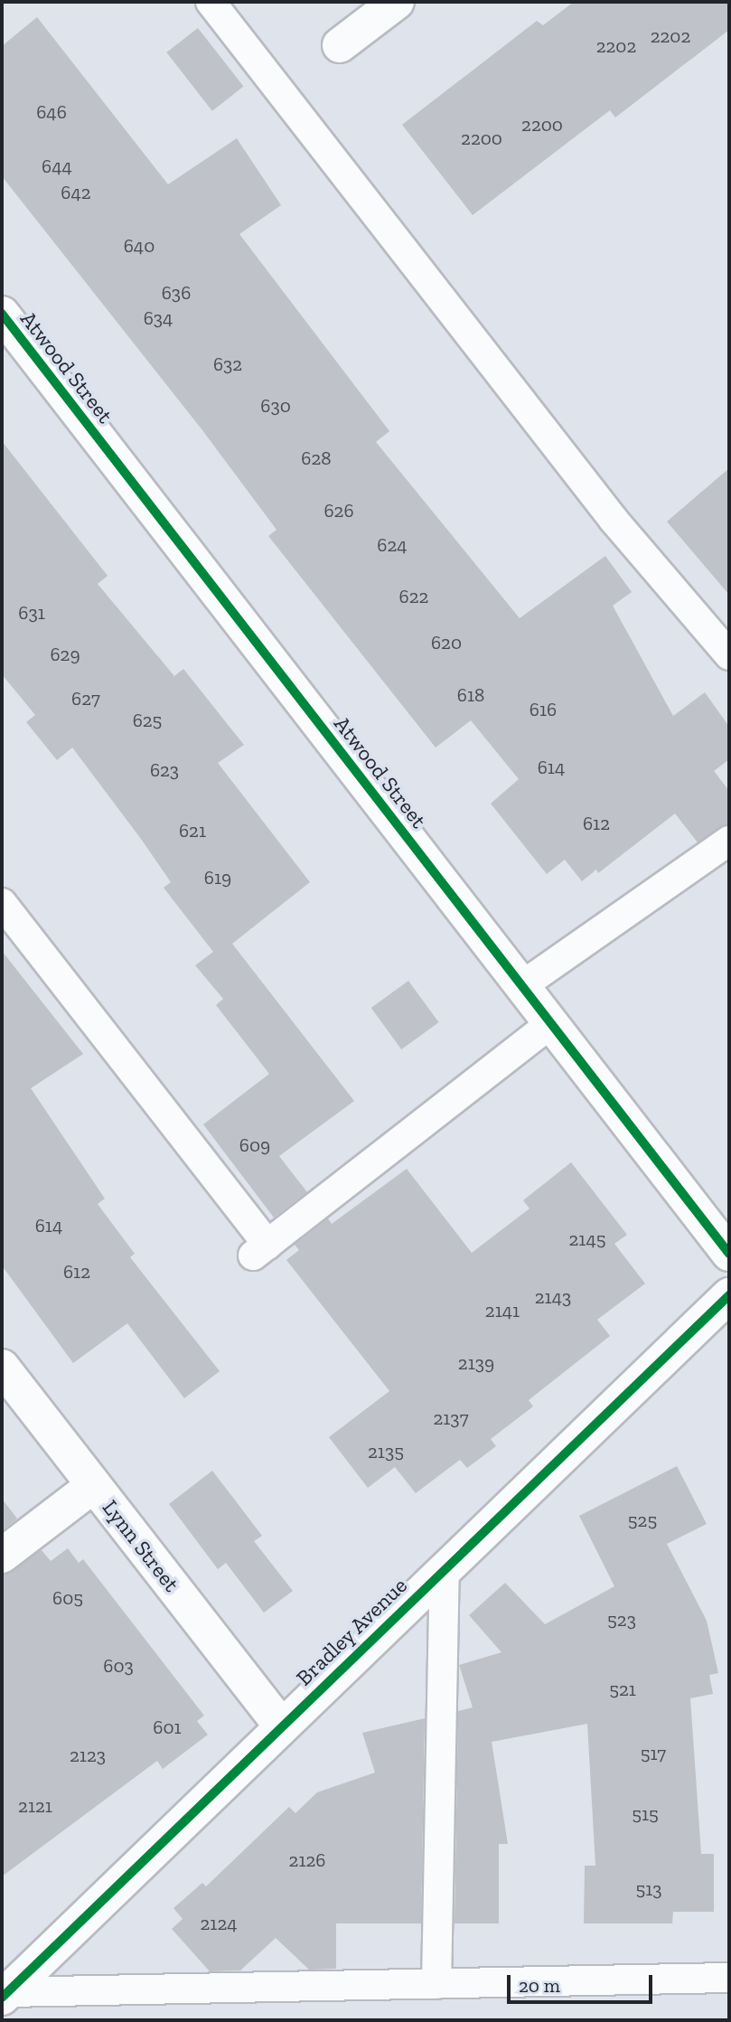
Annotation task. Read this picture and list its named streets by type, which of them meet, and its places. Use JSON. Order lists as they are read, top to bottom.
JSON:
{
  "streets": {
    "street": ["Atwood Street", "Lynn Street", "Bradley Avenue"]
  },
  "crossings": [
    ["Lynn Street", "Bradley Avenue"]
  ],
  "house_numbers": [
    "2202",
    "2202",
    "646",
    "2200",
    "2200",
    "644",
    "642",
    "640",
    "636",
    "634",
    "632",
    "630",
    "628",
    "626",
    "624",
    "622",
    "631",
    "620",
    "629",
    "618",
    "627",
    "616",
    "625",
    "614",
    "623",
    "612",
    "621",
    "619",
    "609",
    "614",
    "2145",
    "612",
    "2143",
    "2141",
    "2139",
    "2137",
    "2135",
    "525",
    "605",
    "523",
    "603",
    "521",
    "601",
    "517",
    "2123",
    "2121",
    "515",
    "2126",
    "513",
    "2124"
  ],
  "scale_bar": "20 m"
}
